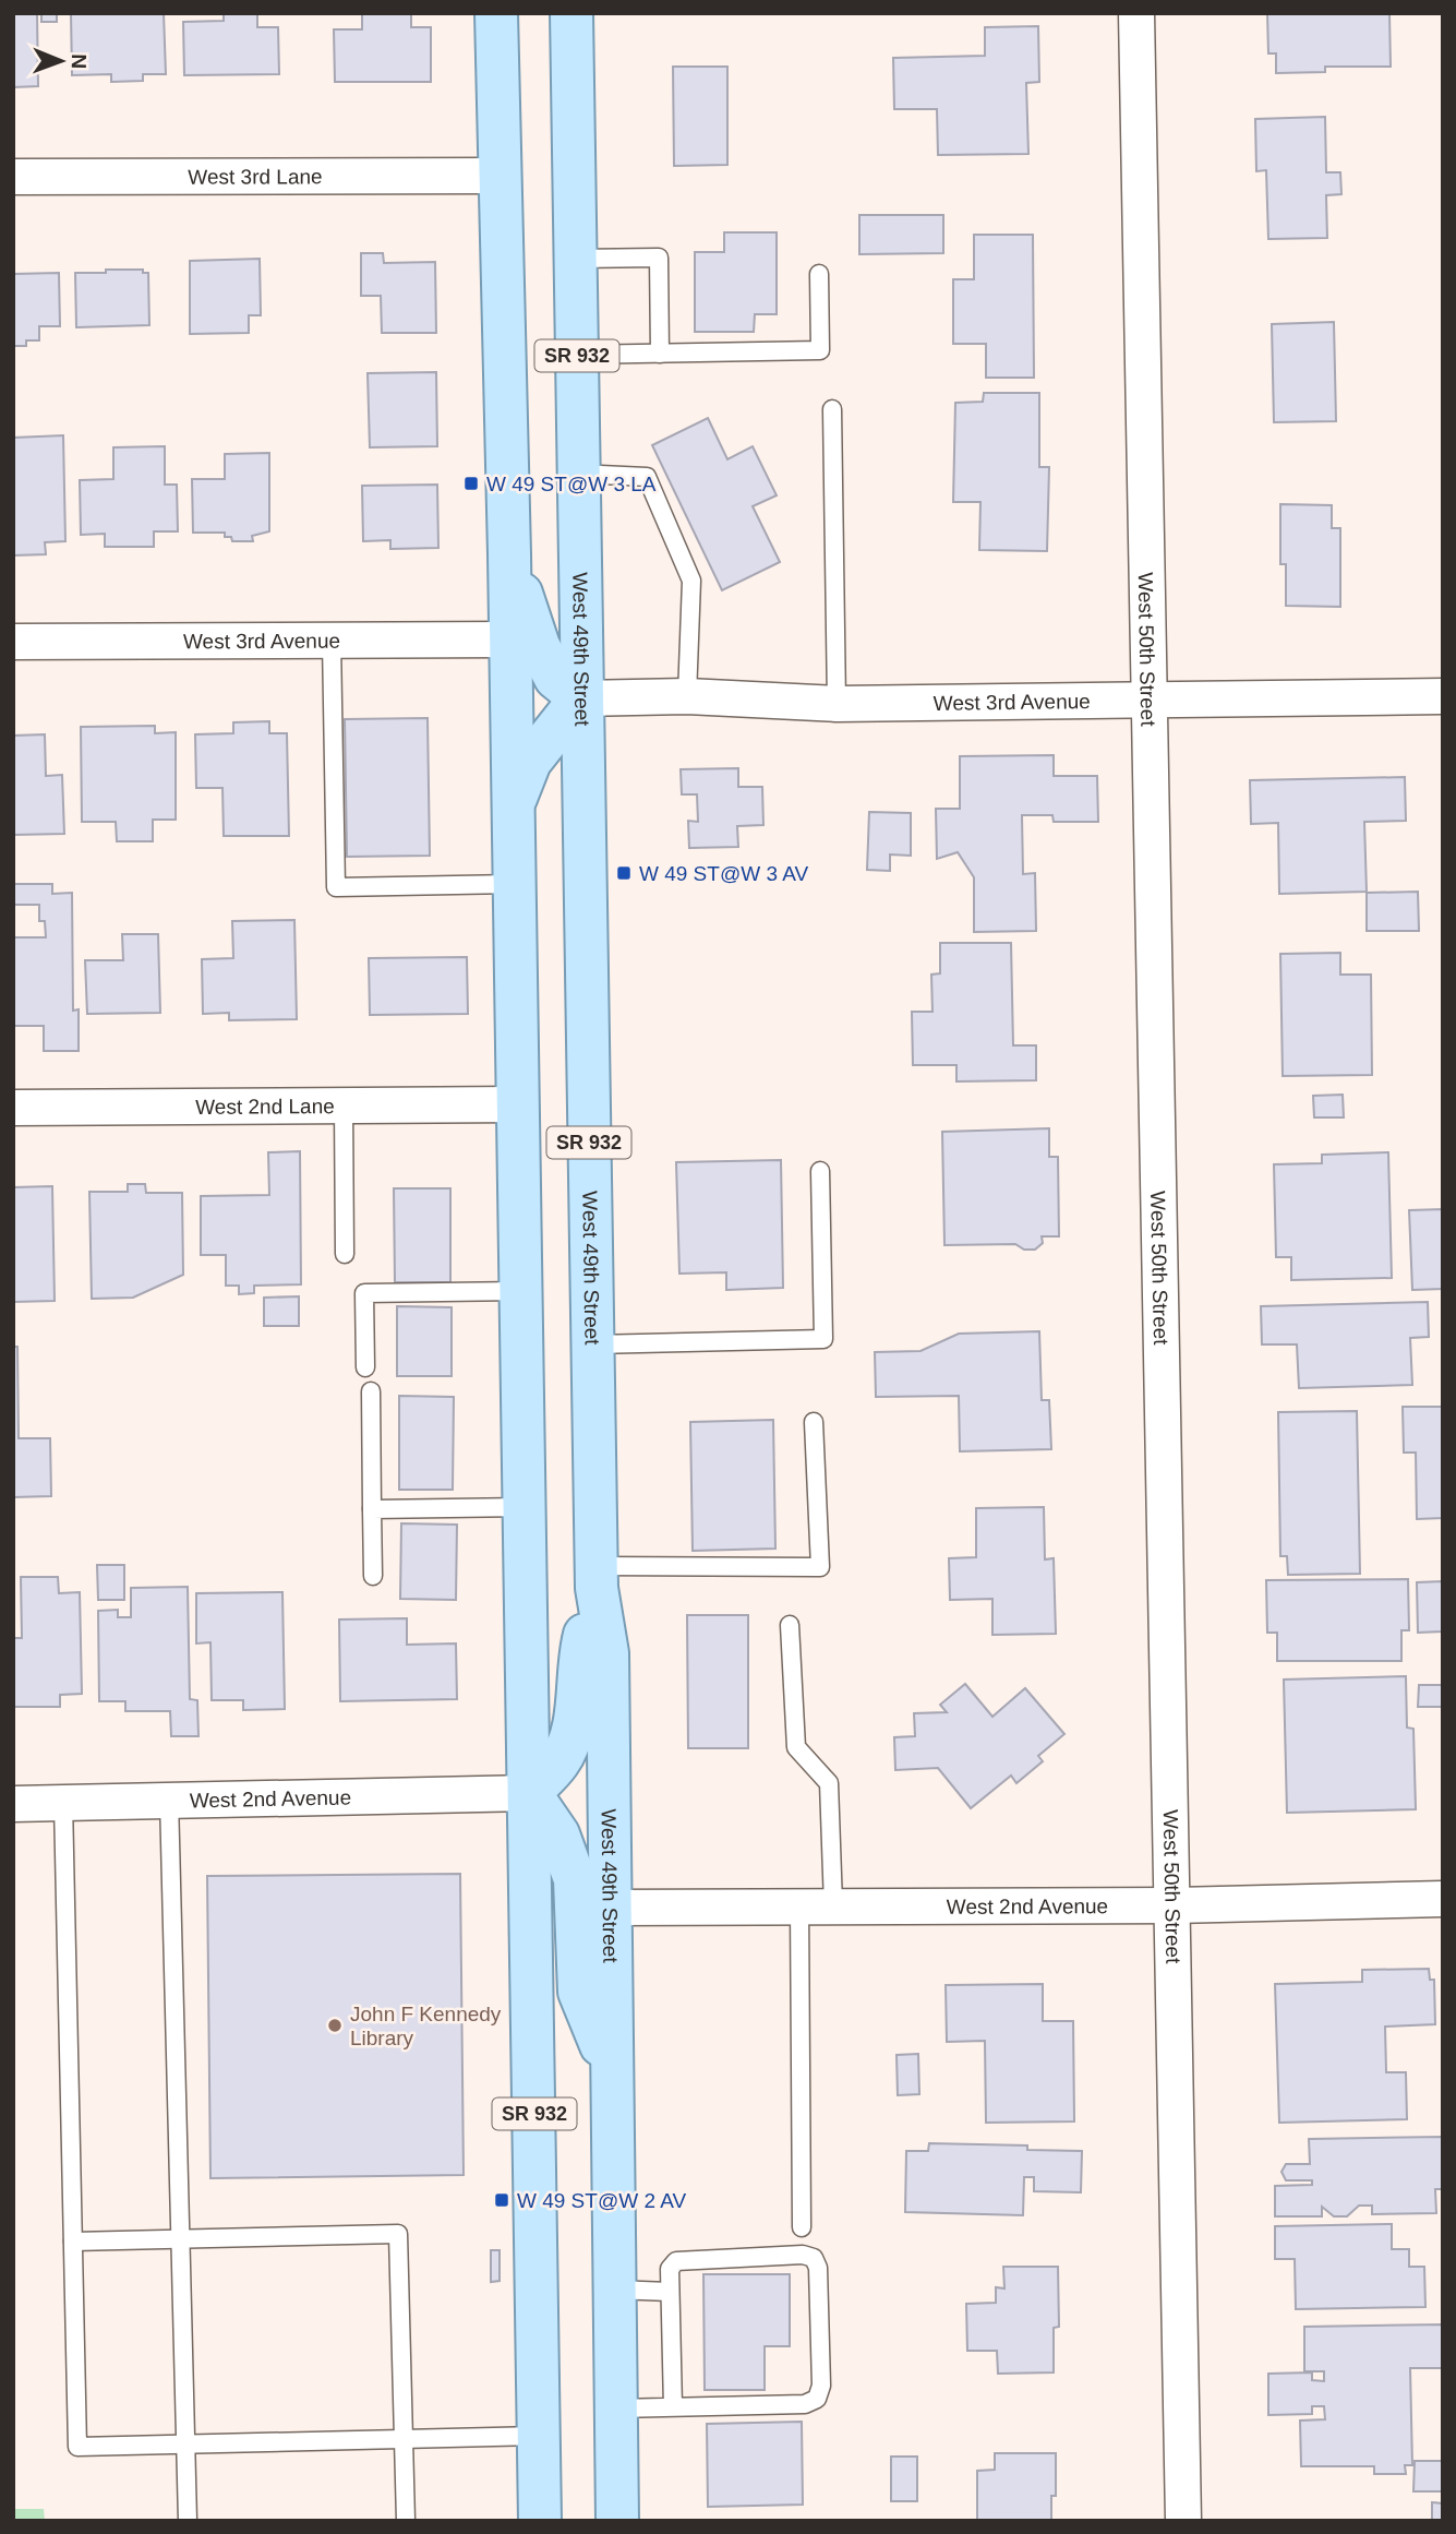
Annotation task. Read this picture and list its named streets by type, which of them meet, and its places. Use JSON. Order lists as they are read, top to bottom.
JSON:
{
  "streets": {
    "main road": ["SR 932", "West 49th Street"],
    "street": [
      "West 3rd Lane",
      "West 3rd Avenue",
      "West 50th Street",
      "West 2nd Lane",
      "West 2nd Avenue"
    ]
  },
  "crossings": [
    ["West 3rd Lane", "SR 932"],
    ["SR 932", "West 3rd Avenue"],
    ["SR 932", "West 2nd Lane"],
    ["SR 932", "West 2nd Avenue"],
    ["West 3rd Avenue", "West 50th Street"],
    ["West 3rd Avenue", "West 49th Street"],
    ["West 50th Street", "West 2nd Avenue"],
    ["West 49th Street", "West 2nd Avenue"]
  ],
  "places": {
    "transit": ["W 49 ST@W 3 LA", "W 49 ST@W 3 AV", "W 49 ST@W 2 AV"],
    "other": ["John F Kennedy Library"]
  },
  "north": "right"
}
